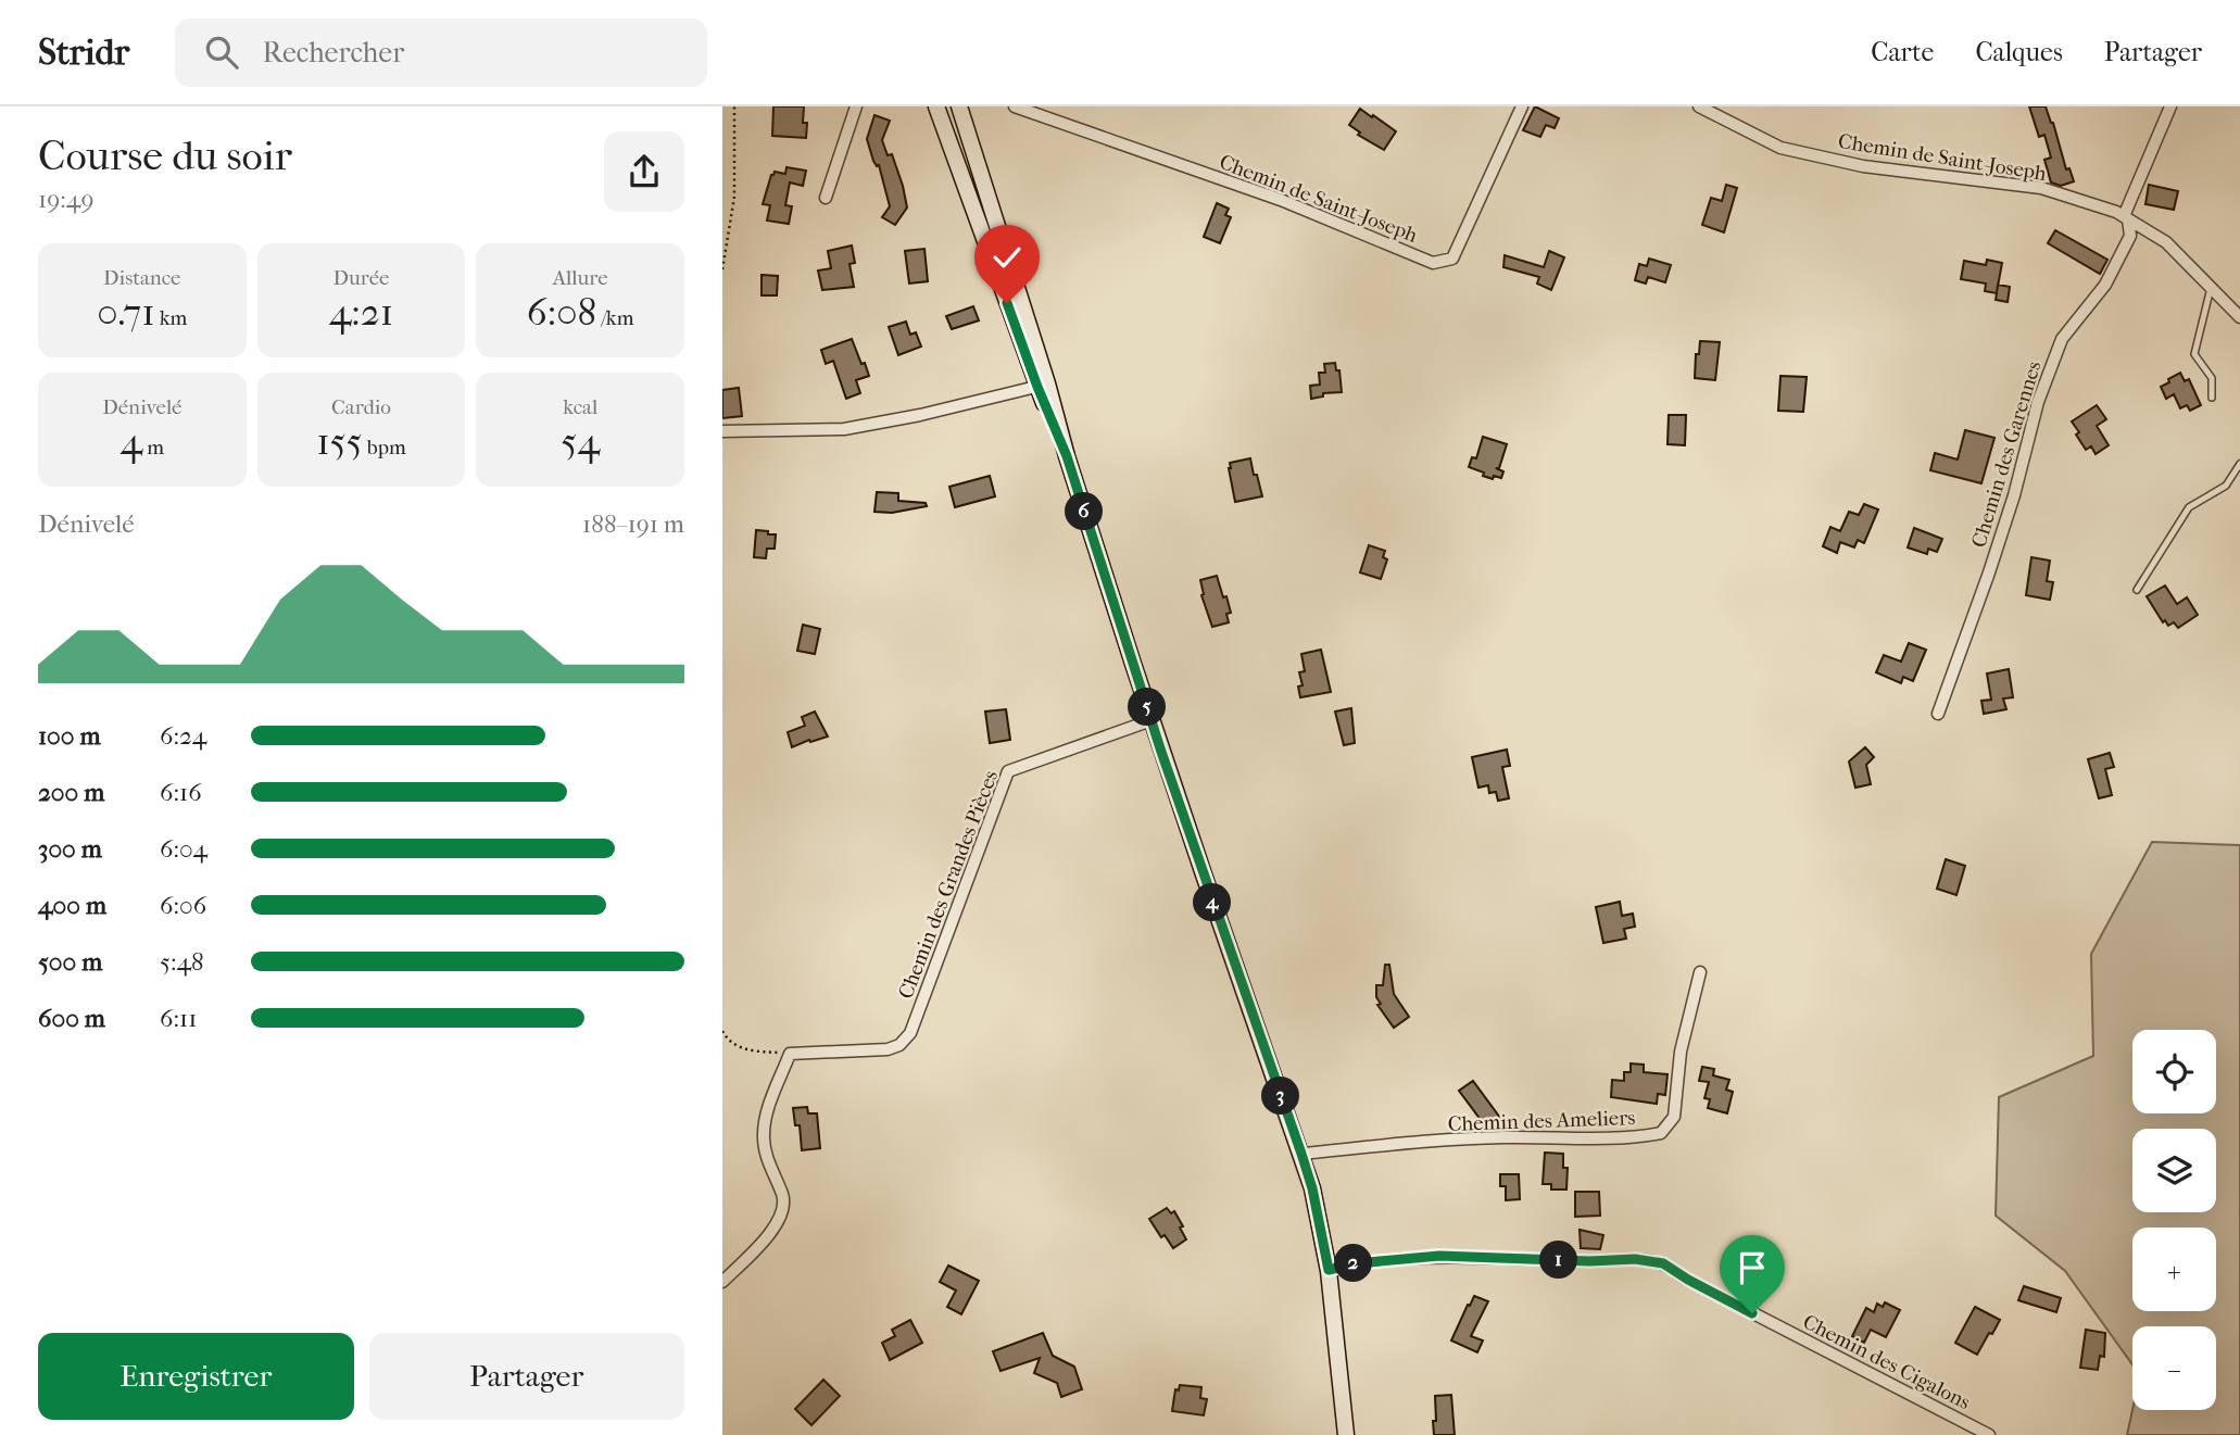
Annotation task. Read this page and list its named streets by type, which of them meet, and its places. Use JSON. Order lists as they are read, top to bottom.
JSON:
{
  "streets": {
    "street": [
      "Chemin de Saint-Joseph",
      "Chemin des Garennes",
      "Chemin des Grandes Pièces",
      "Chemin des Ameliers",
      "Chemin des Cigalons"
    ]
  },
  "crossings": [
    ["Chemin de Saint-Joseph", "Chemin des Garennes"]
  ],
  "page": {
    "header": "Stridr",
    "search": "Rechercher",
    "nav": ["Carte", "Calques", "Partager"],
    "heading": ["Course du soir", "19:49"],
    "stats": [
      ["Distance", "0.71 km"],
      ["Durée", "4:21"],
      ["Allure", "6:08 /km"],
      ["Dénivelé", "4 m"],
      ["Cardio", "155 bpm"],
      ["kcal", "54"]
    ],
    "pins": [
      "6",
      "5",
      "4",
      "3",
      "1",
      "2"
    ],
    "chart": ["Dénivelé", "188–191 m"],
    "list": [
      {
        "name": "100 m",
        "note": "6:24"
      },
      {
        "name": "200 m",
        "note": "6:16"
      },
      {
        "name": "300 m",
        "note": "6:04"
      },
      {
        "name": "400 m",
        "note": "6:06"
      },
      {
        "name": "500 m",
        "note": "5:48"
      },
      {
        "name": "600 m",
        "note": "6:11"
      }
    ],
    "map_buttons": ["+", "−"],
    "buttons": ["Enregistrer", "Partager"]
  }
}
